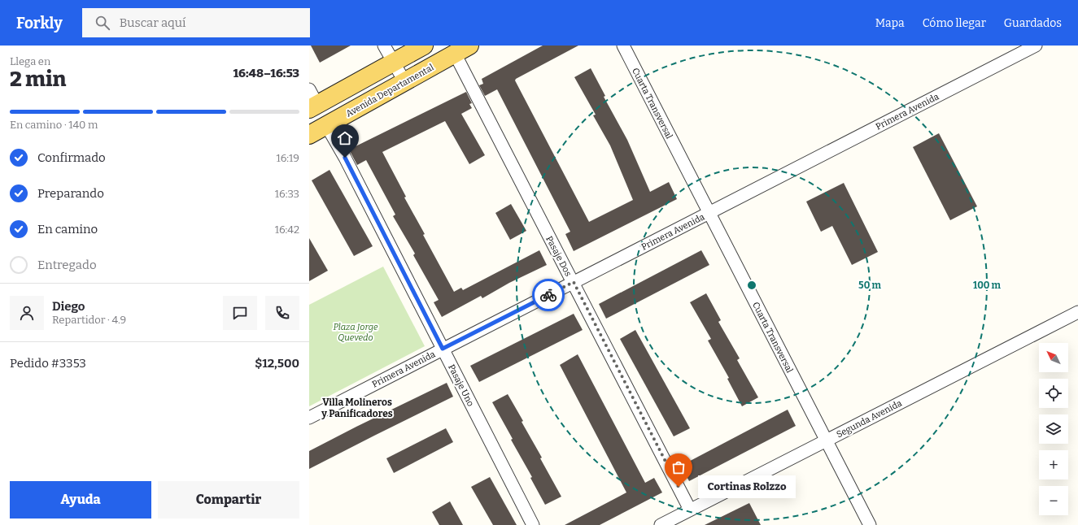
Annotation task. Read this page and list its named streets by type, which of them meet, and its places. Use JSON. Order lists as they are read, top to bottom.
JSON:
{
  "streets": {
    "main road": ["Avenida Departamental"],
    "street": [
      "Cuarta Transversal",
      "Primera Avenida",
      "Pasaje Dos",
      "Pasaje Uno",
      "Segunda Avenida"
    ]
  },
  "crossings": [
    ["Avenida Departamental", "Pasaje Dos"],
    ["Avenida Departamental", "Pasaje Uno"],
    ["Cuarta Transversal", "Primera Avenida"],
    ["Cuarta Transversal", "Segunda Avenida"],
    ["Primera Avenida", "Pasaje Dos"],
    ["Primera Avenida", "Pasaje Uno"],
    ["Pasaje Dos", "Segunda Avenida"]
  ],
  "districts": ["Villa Molineros y Panificadores"],
  "parks": ["Plaza Jorge Quevedo"],
  "places": ["Cortinas Rolzzo"],
  "north": "top left",
  "page": {
    "header": "Forkly",
    "search": "Buscar aquí",
    "nav": ["Mapa", "Cómo llegar", "Guardados"],
    "heading": ["2 min", "Llega en", "16:48–16:53"],
    "panel": [
      "Diego",
      "Repartidor · 4.9",
      "Pedido #3353",
      "$12,500"
    ],
    "bar": "En camino · 140 m",
    "list": [
      ["Confirmado", "16:19"],
      ["Preparando", "16:33"],
      ["En camino", "16:42"],
      "Entregado"
    ],
    "map_buttons": ["+", "−"],
    "buttons": ["Ayuda", "Compartir"],
    "bubble": "Cortinas Rolzzo"
  },
  "rings": ["50 m", "100 m"]
}
